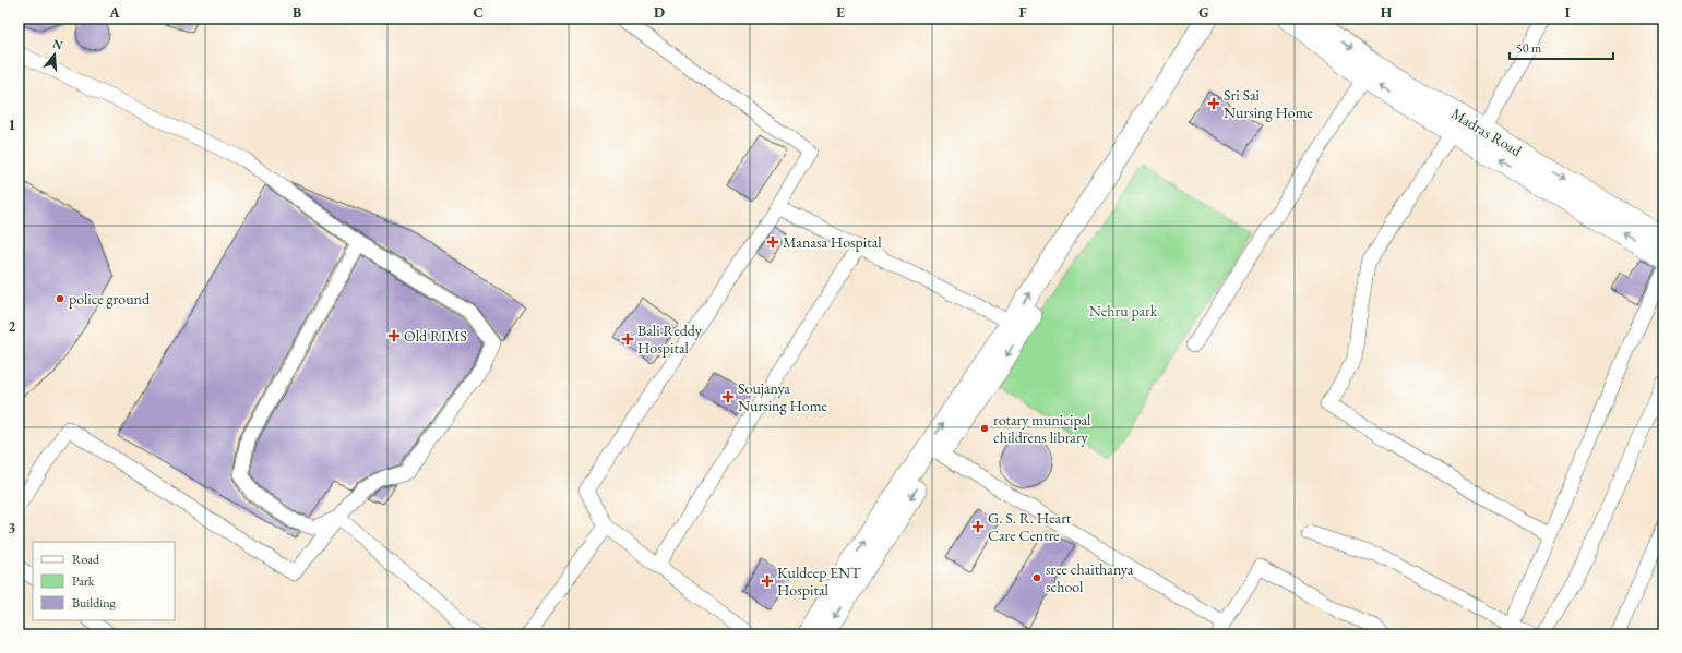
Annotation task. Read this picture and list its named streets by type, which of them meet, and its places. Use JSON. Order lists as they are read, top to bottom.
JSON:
{
  "streets": {
    "main road": ["Madras Road"]
  },
  "parks": ["Nehru park"],
  "places": {
    "health": [
      "Sri Sai Nursing Home",
      "Manasa Hospital",
      "Old RIMS",
      "Bali Reddy Hospital",
      "Soujanya Nursing Home",
      "G. S. R. Heart Care Centre",
      "Kuldeep ENT Hospital"
    ],
    "other": ["police ground", "rotary municipal childrens library", "sree chaithanya school"]
  },
  "legend": ["Road", "Park", "Building"],
  "scale_bar": "50 m",
  "north": "top",
  "grid": {
    "columns": [
      "A",
      "B",
      "C",
      "D",
      "E",
      "F",
      "G",
      "H",
      "I"
    ],
    "rows": ["1", "2", "3"]
  }
}
